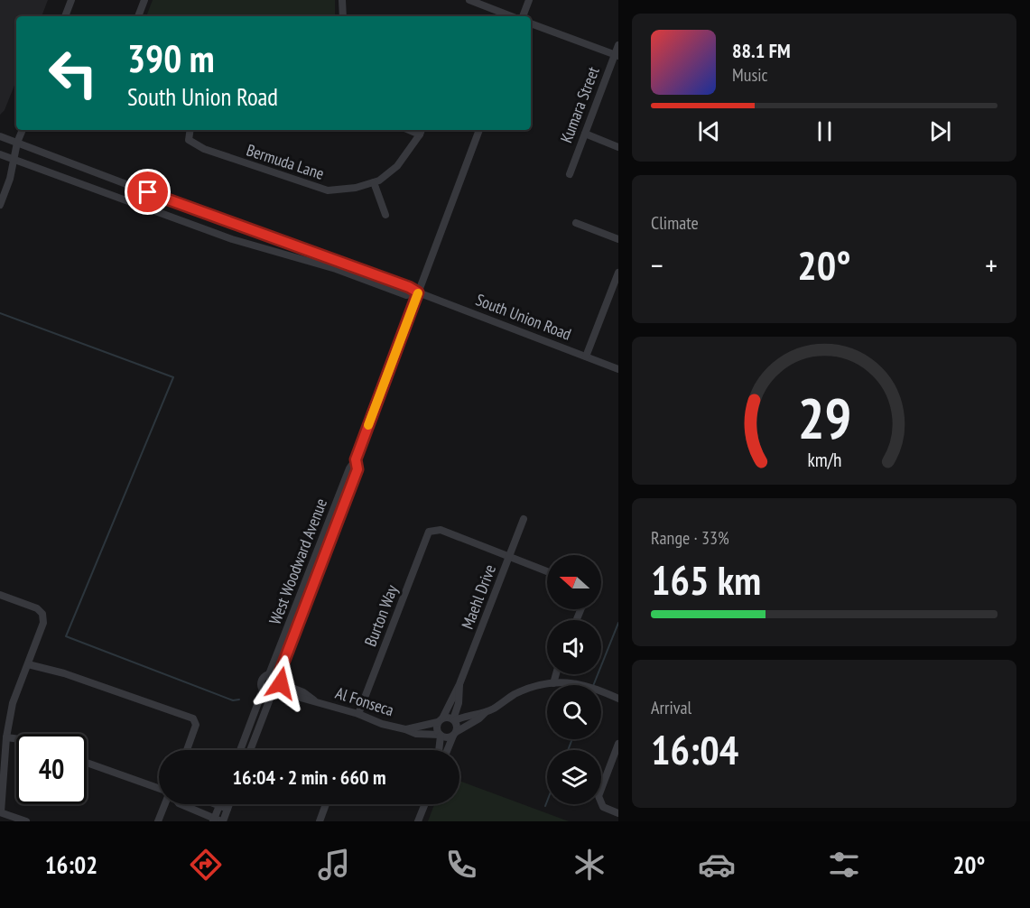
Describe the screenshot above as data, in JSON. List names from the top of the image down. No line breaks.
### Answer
{"streets":{"street":["Kumara Street","Bermuda Lane","South Union Road","West Woodward Avenue","Maehl Drive","Burton Way","Al Fonseca"]},"crossings":[["South Union Road","West Woodward Avenue"],["West Woodward Avenue","Al Fonseca"],["Maehl Drive","Burton Way"],["Maehl Drive","Al Fonseca"],["Burton Way","Al Fonseca"]],"north":"left","page":{"turn":["390 m","South Union Road"],"song":["88.1 FM","Music"],"tile":["Climate",["Range · 33%","165 km"],["Arrival","16:04"]],"heat":["−","20°","+"],"limit":"40","trip":"16:04 · 2 min · 660 m","tabs":["16:02","20°"],"gauge":["29","km/h"]}}
